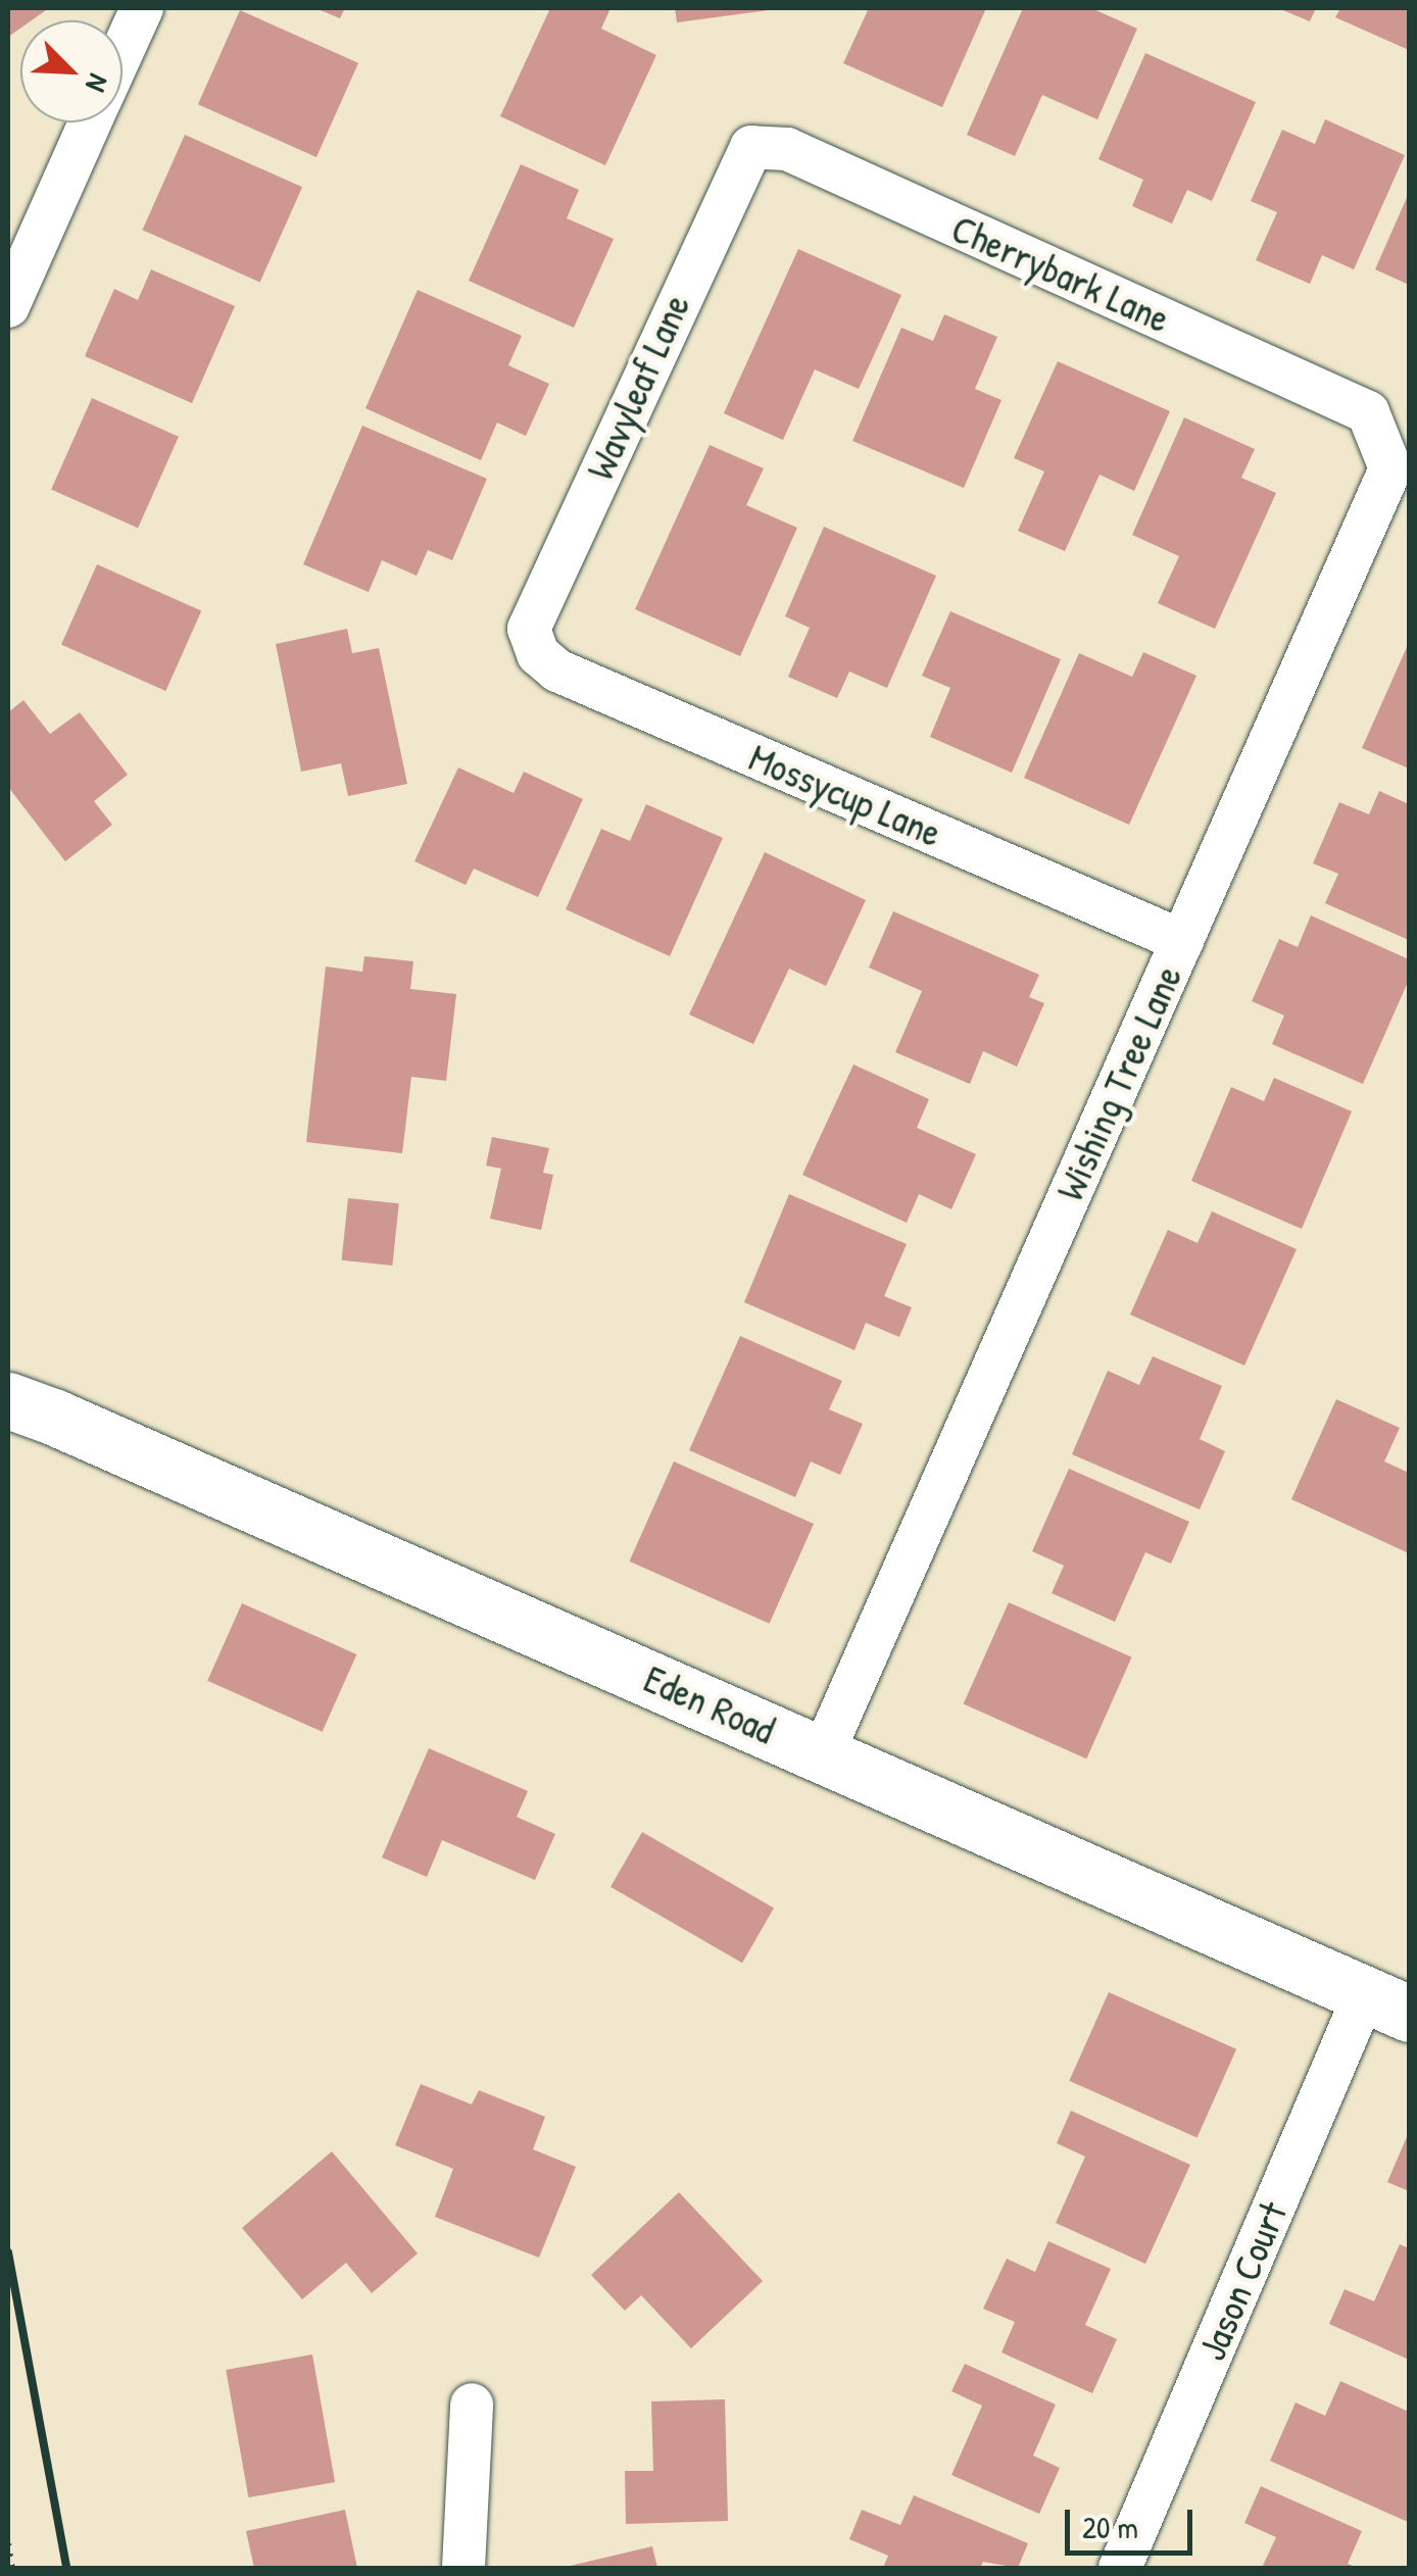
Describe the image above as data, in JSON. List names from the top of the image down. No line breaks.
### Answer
{"streets":{"street":["Cherrybark Lane","Wavyleaf Lane","Mossycup Lane","Wishing Tree Lane","Eden Road","Jason Court"]},"crossings":[["Cherrybark Lane","Wavyleaf Lane"],["Cherrybark Lane","Wishing Tree Lane"],["Wavyleaf Lane","Mossycup Lane"],["Mossycup Lane","Wishing Tree Lane"],["Wishing Tree Lane","Eden Road"],["Eden Road","Jason Court"]],"scale_bar":"20 m","north":"bottom right"}
